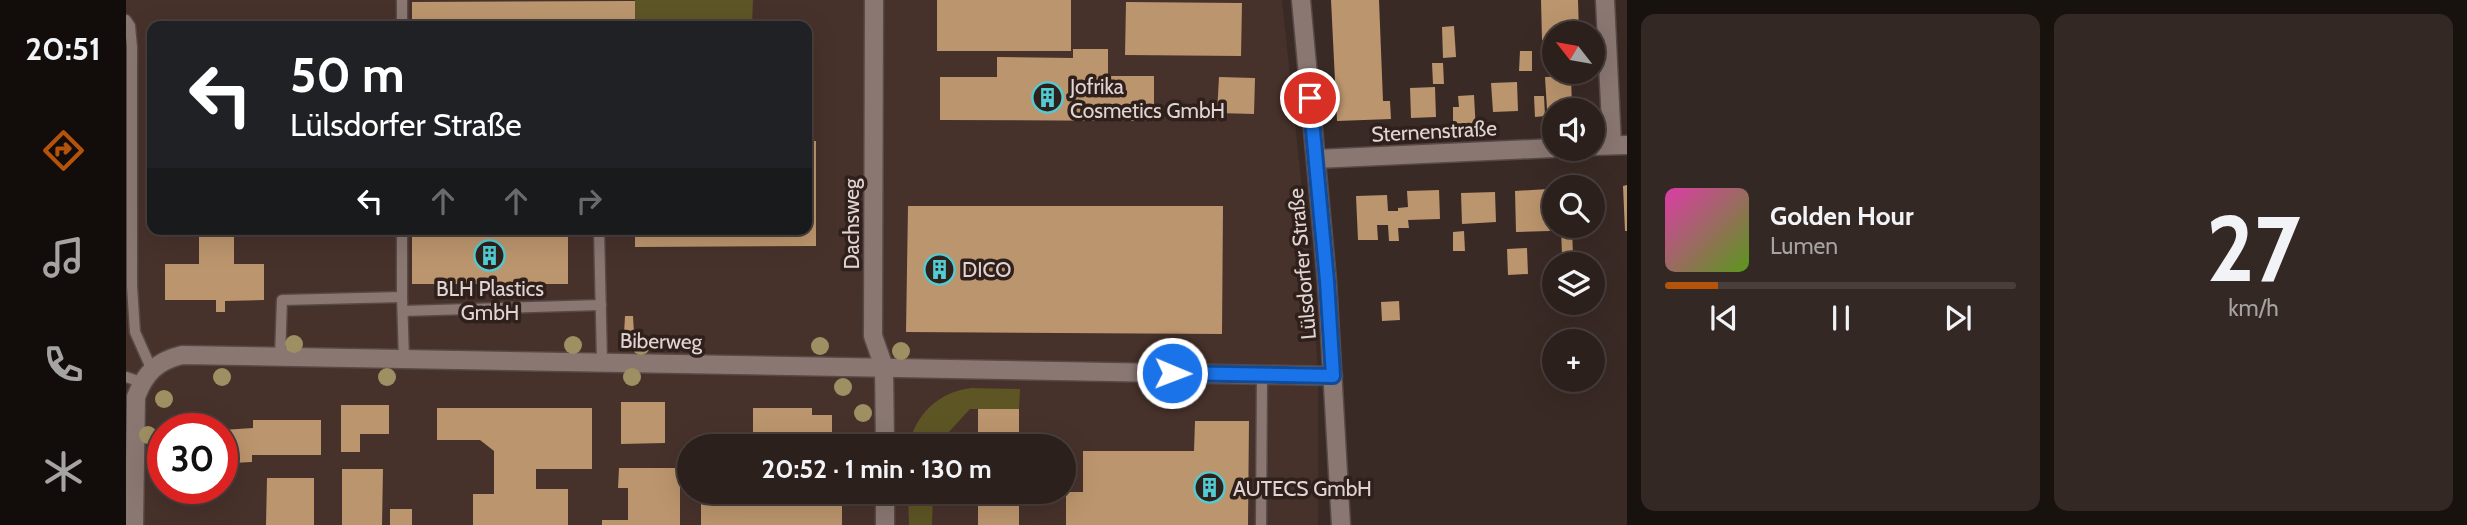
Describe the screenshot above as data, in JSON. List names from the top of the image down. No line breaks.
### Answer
{"streets":{"street":["Sternenstraße","Dachsweg","Lülsdorfer Straße","Biberweg"]},"crossings":[["Sternenstraße","Lülsdorfer Straße"],["Dachsweg","Biberweg"],["Lülsdorfer Straße","Biberweg"]],"places":{"building":["Jofrika Cosmetics GmbH","BLH Plastics GmbH","DICO","AUTECS GmbH"]},"north":"top left","page":{"tabs":"20:51","tile":["27","km/h"],"map_buttons":"+","turn":["50 m","Lülsdorfer Straße"],"song":["Golden Hour","Lumen"],"limit":"30","trip":"20:52 · 1 min · 130 m"}}
